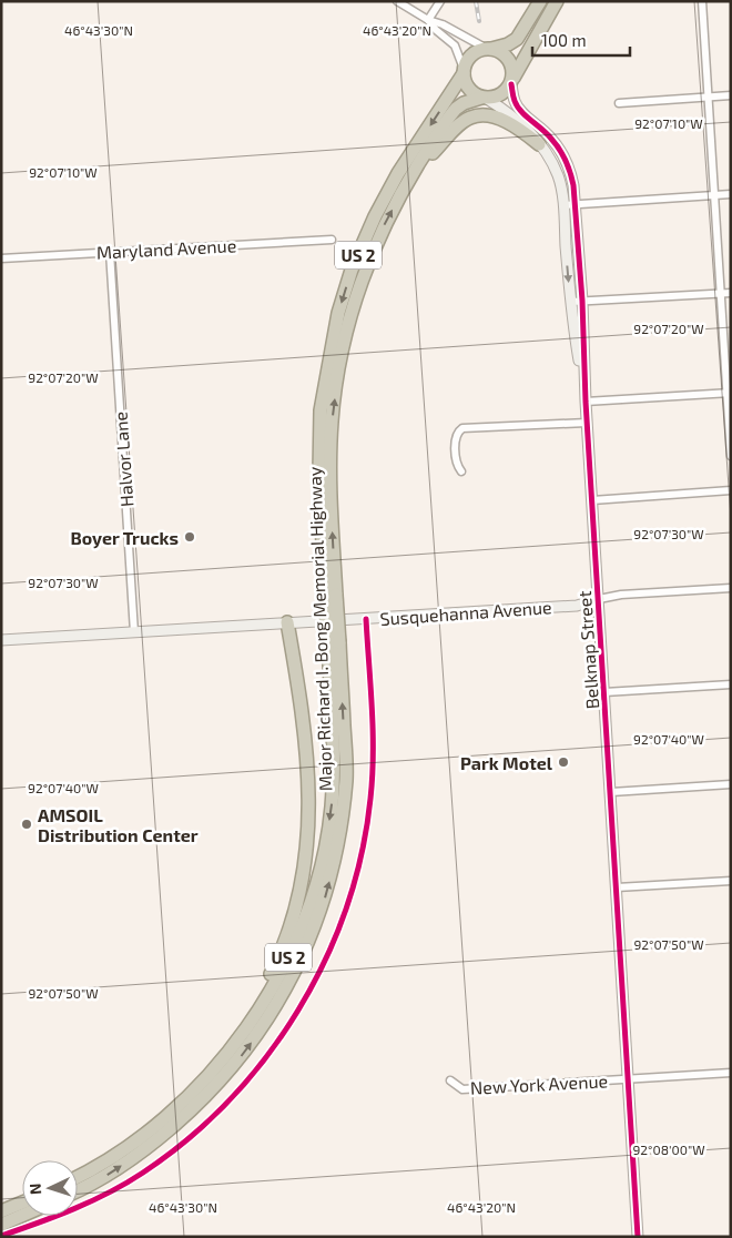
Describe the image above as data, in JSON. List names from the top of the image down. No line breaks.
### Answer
{"streets":{"highway":["US 2","Major Richard I. Bong Memorial Highway"],"street":["Maryland Avenue","Halvor Lane","Susquehanna Avenue","Belknap Street","New York Avenue"]},"crossings":[["Maryland Avenue","Halvor Lane"],["US 2","Major Richard I. Bong Memorial Highway"],["US 2","Belknap Street"],["Halvor Lane","Susquehanna Avenue"],["Susquehanna Avenue","Belknap Street"],["Major Richard I. Bong Memorial Highway","Belknap Street"],["Belknap Street","New York Avenue"]],"places":["Boyer Trucks","Park Motel","AMSOIL Distribution Center"],"scale_bar":"100 m","north":"left","coordinates":["46°43'30\"N","46°43'20\"N","92°07'10\"W","92°07'20\"W","92°07'30\"W","92°07'40\"W","92°07'50\"W","92°08'00\"W"]}
